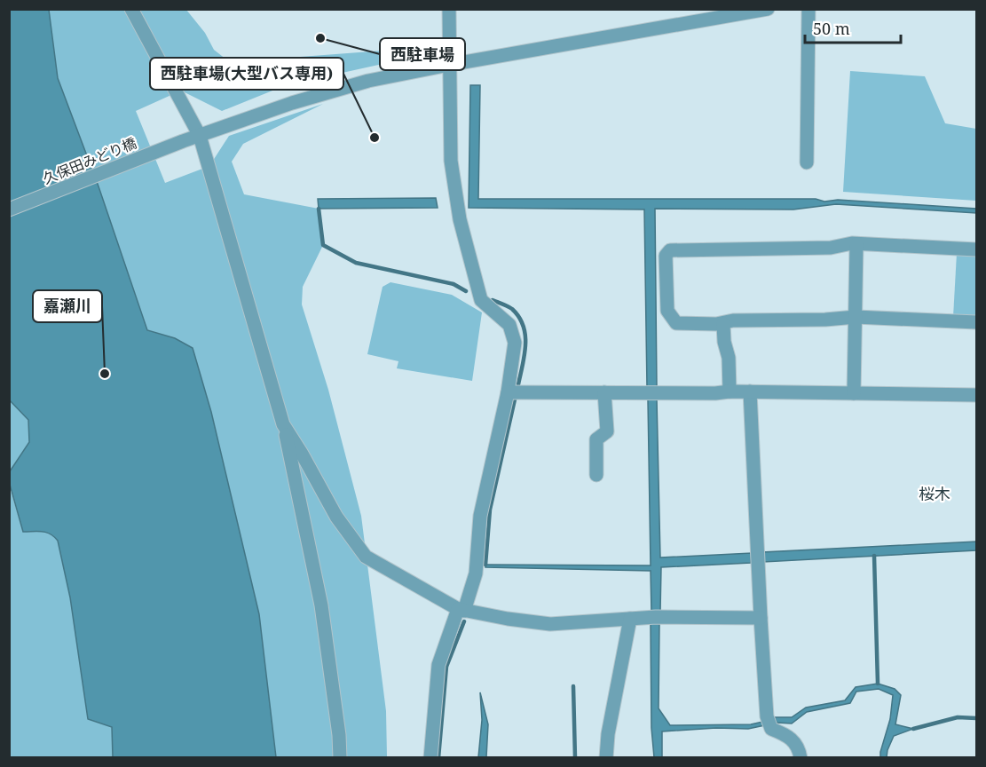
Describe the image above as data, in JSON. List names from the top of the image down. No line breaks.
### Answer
{"streets":{"street":["久保田みどり橋"]},"districts":["桜木"],"places":["西駐車場","西駐車場(大型バス専用)","嘉瀬川"],"scale_bar":"50 m"}
